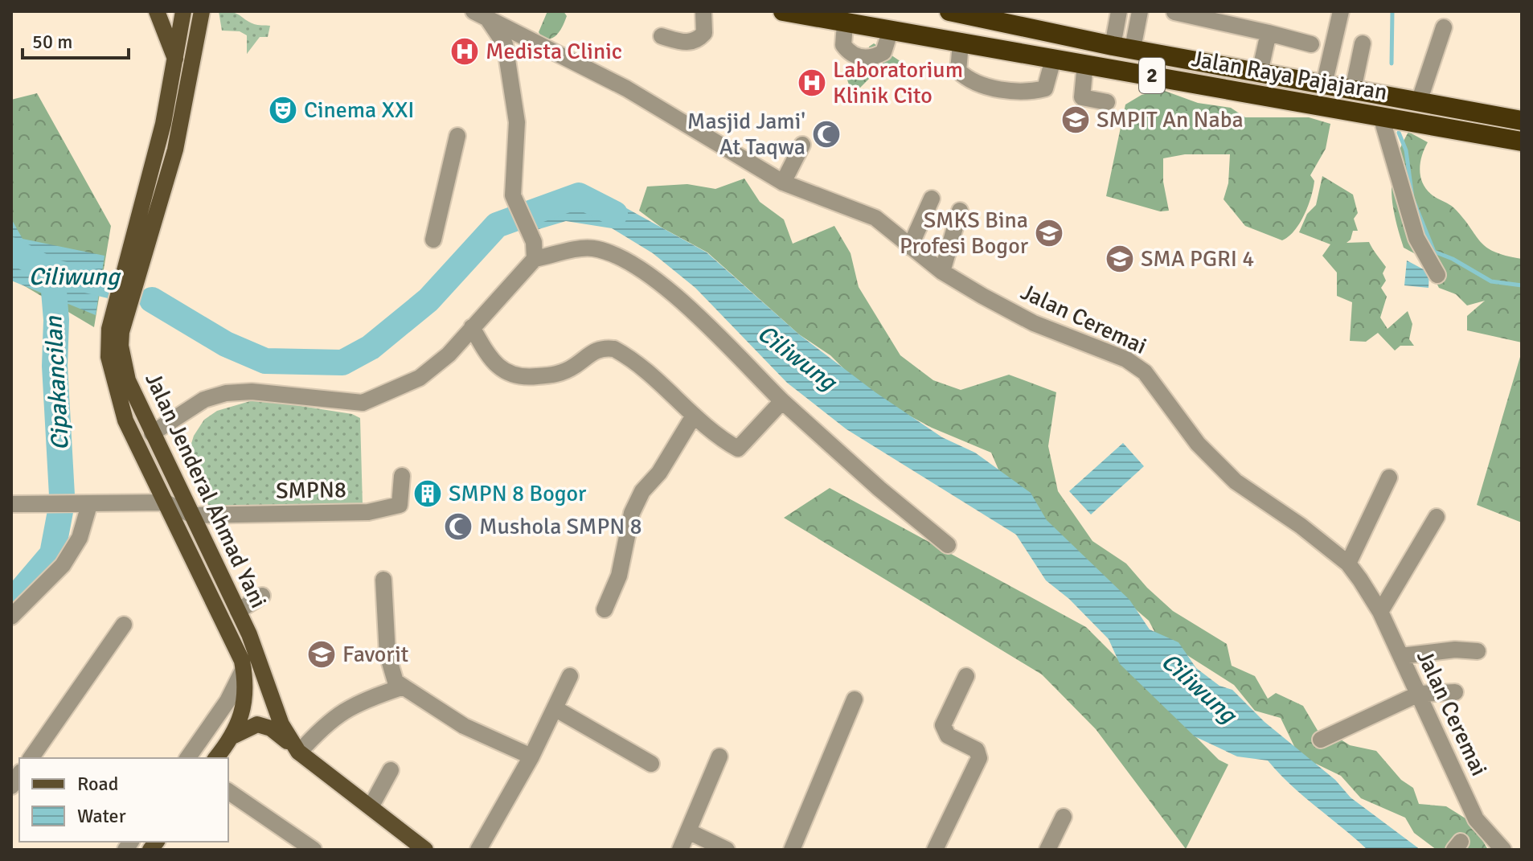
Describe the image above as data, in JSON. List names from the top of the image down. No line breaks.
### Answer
{"streets":{"highway":["2","Jalan Raya Pajajaran"],"main road":["Jalan Jenderal Ahmad Yani"],"street":["Jalan Ceremai","SMPN8"]},"crossings":[["Jalan Jenderal Ahmad Yani","SMPN8"]],"water":["Ciliwung","Cipakancilan"],"places":{"hospital":["Medista Clinic","Laboratorium Klinik Cito"],"theatre":["Cinema XXI"],"school or university":["SMPIT An Naba","SMKS Bina Profesi Bogor","SMA PGRI 4","Favorit"],"mosque":["Masjid Jami' At Taqwa","Mushola SMPN 8"],"building":["SMPN 8 Bogor"]},"legend":["Road","Water"],"scale_bar":"50 m"}
